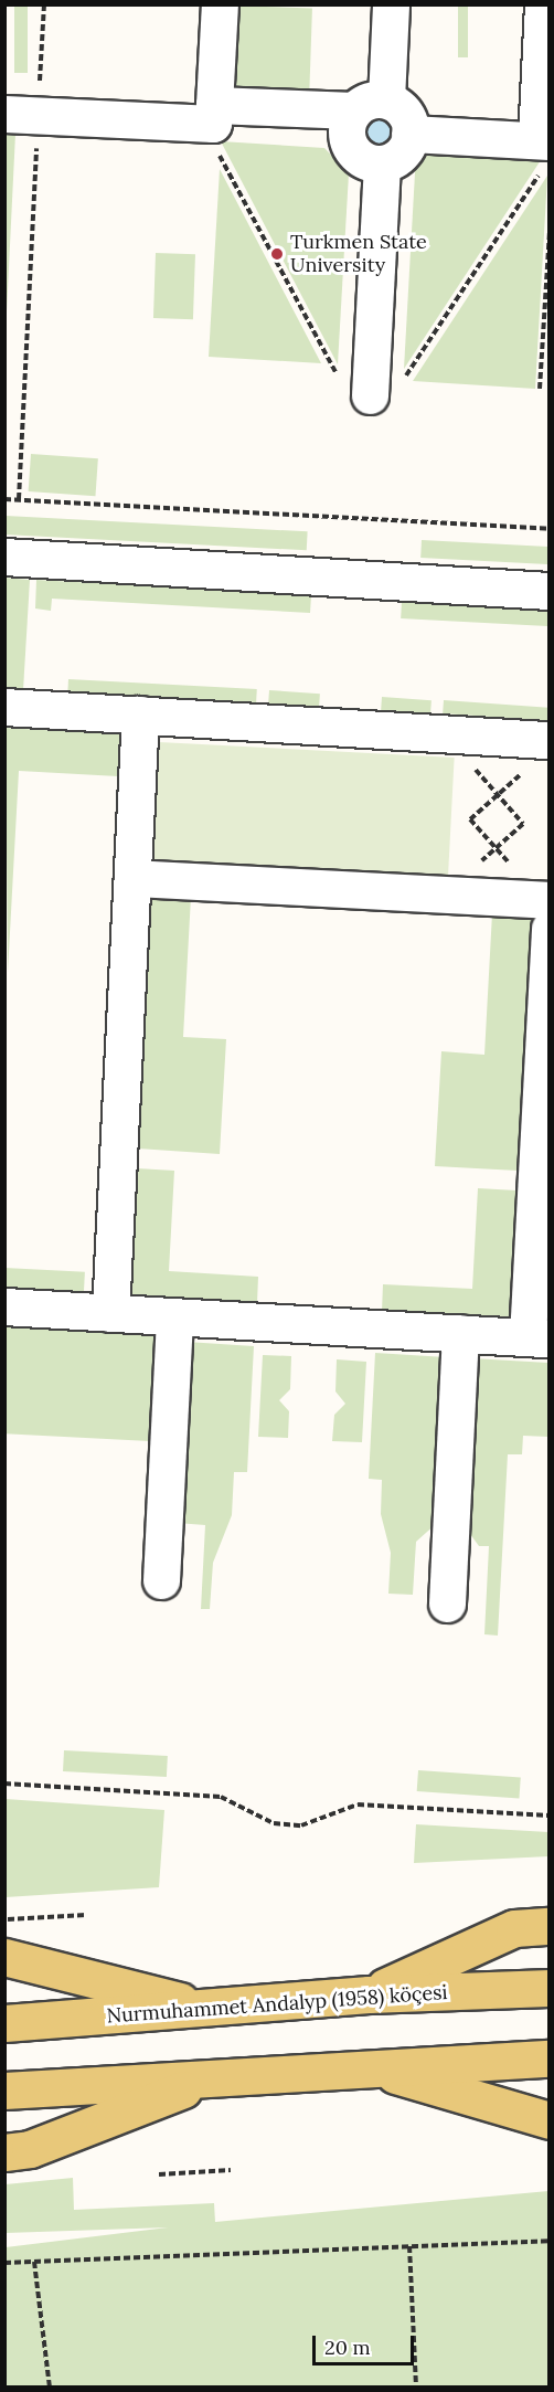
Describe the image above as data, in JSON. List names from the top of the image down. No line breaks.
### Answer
{"streets":{"main road":["Nurmuhammet Andalyp (1958) köçesi"]},"places":["Turkmen State University"],"scale_bar":"20 m"}
